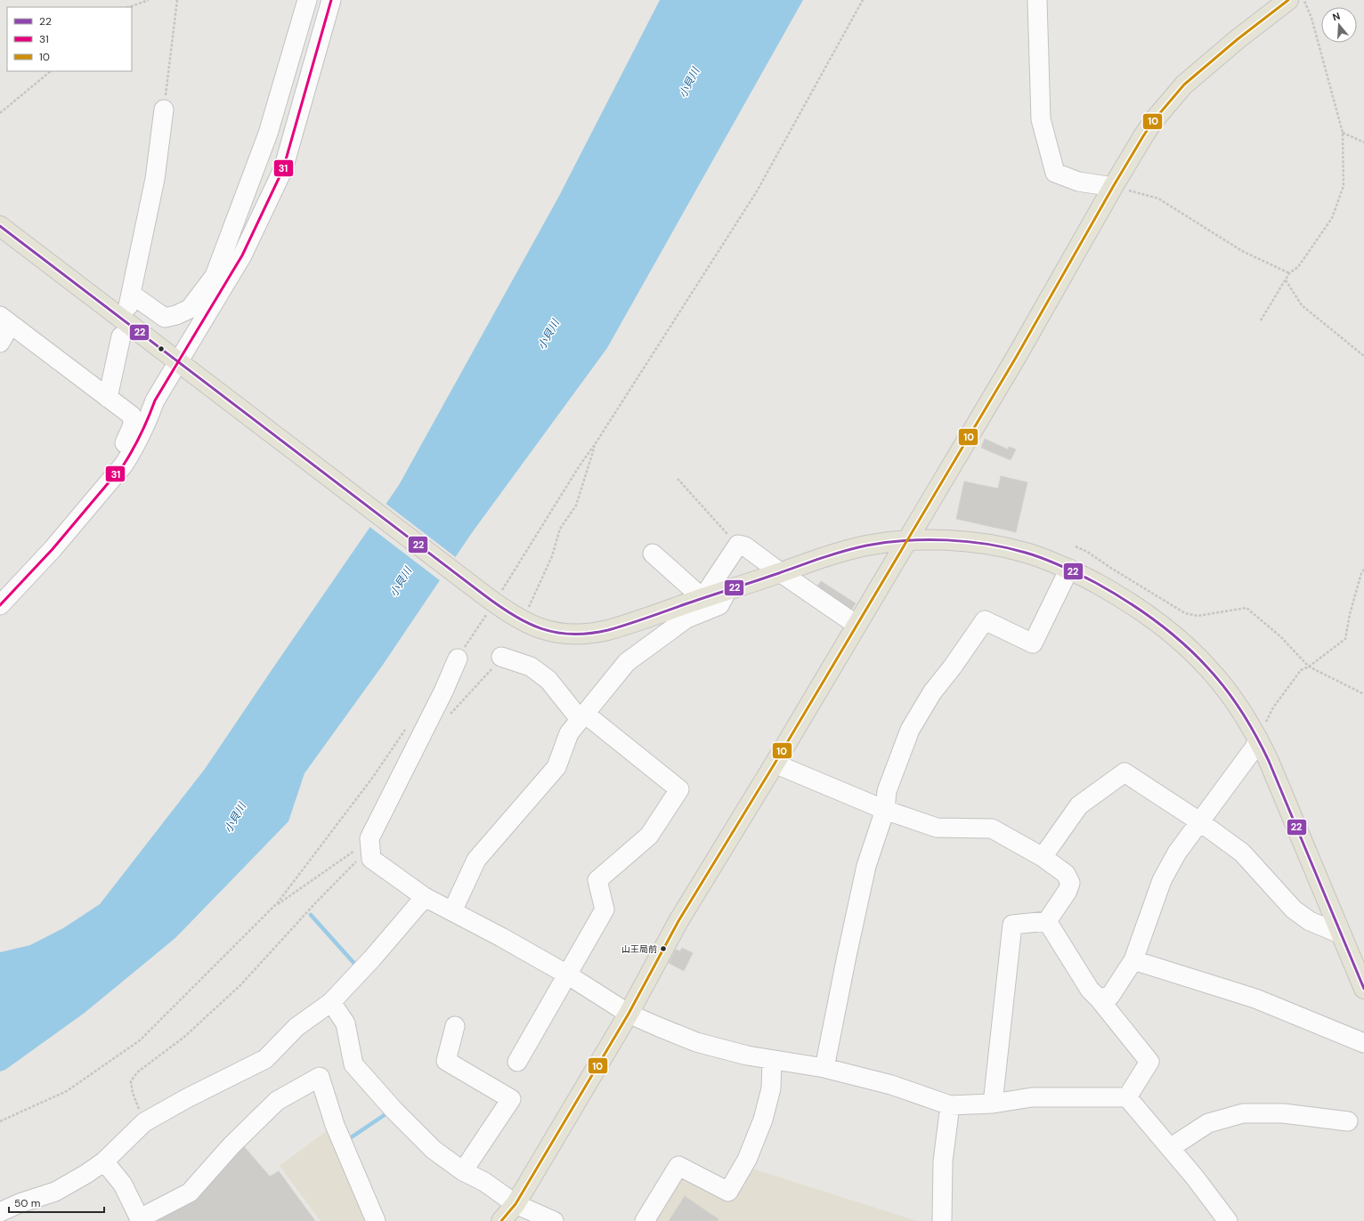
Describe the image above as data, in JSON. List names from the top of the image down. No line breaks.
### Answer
{"water":["小貝川"],"places":["山王局前"],"lines":["transit line 31","transit line 10","transit line 22"],"legend":["22","31","10"],"scale_bar":"50 m","north":"top"}
